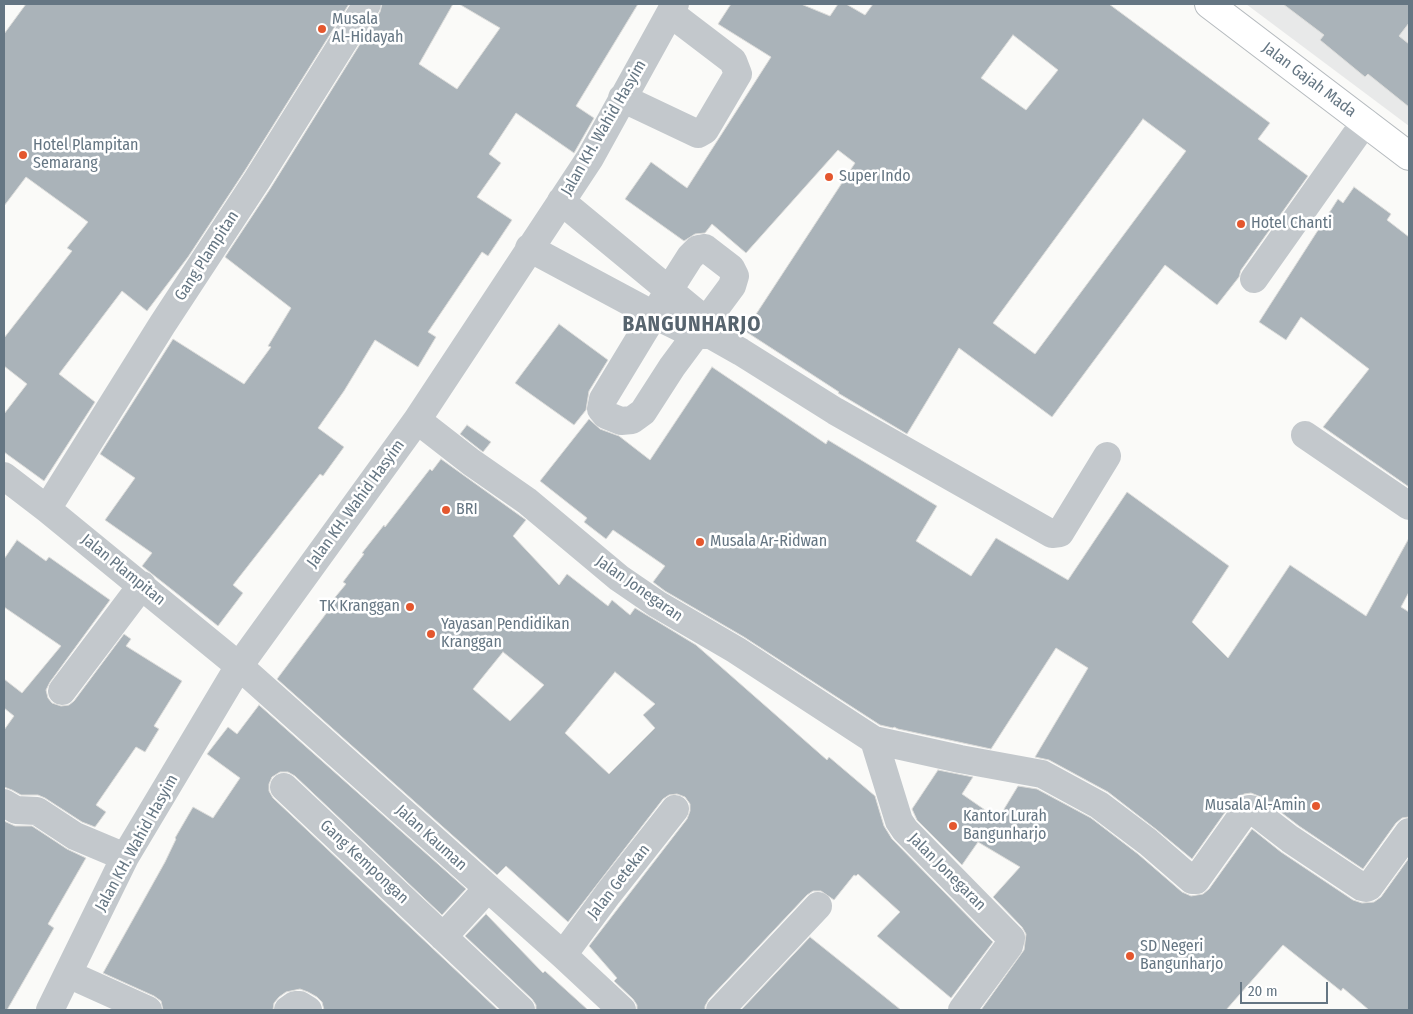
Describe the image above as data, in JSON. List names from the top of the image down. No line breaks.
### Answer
{"streets":{"main road":["Jalan Gajah Mada"],"street":["Jalan KH. Wahid Hasyim","Gang Plampitan","Jalan Plampitan","Jalan Jonegaran","Jalan Kauman","Gang Kempongan","Jalan Getekan"]},"crossings":[["Jalan KH. Wahid Hasyim","Jalan Plampitan"],["Jalan KH. Wahid Hasyim","Jalan Jonegaran"],["Jalan KH. Wahid Hasyim","Jalan Kauman"],["Gang Plampitan","Jalan Plampitan"],["Jalan Plampitan","Jalan Kauman"],["Jalan Kauman","Jalan Getekan"]],"districts":["BANGUNHARJO"],"places":["Musala Al-Hidayah","Hotel Plampitan Semarang","Super Indo","Hotel Chanti","BRI","Musala Ar-Ridwan","TK Kranggan","Yayasan Pendidikan Kranggan","Musala Al-Amin","Kantor Lurah Bangunharjo","SD Negeri Bangunharjo"],"scale_bar":"20 m"}
